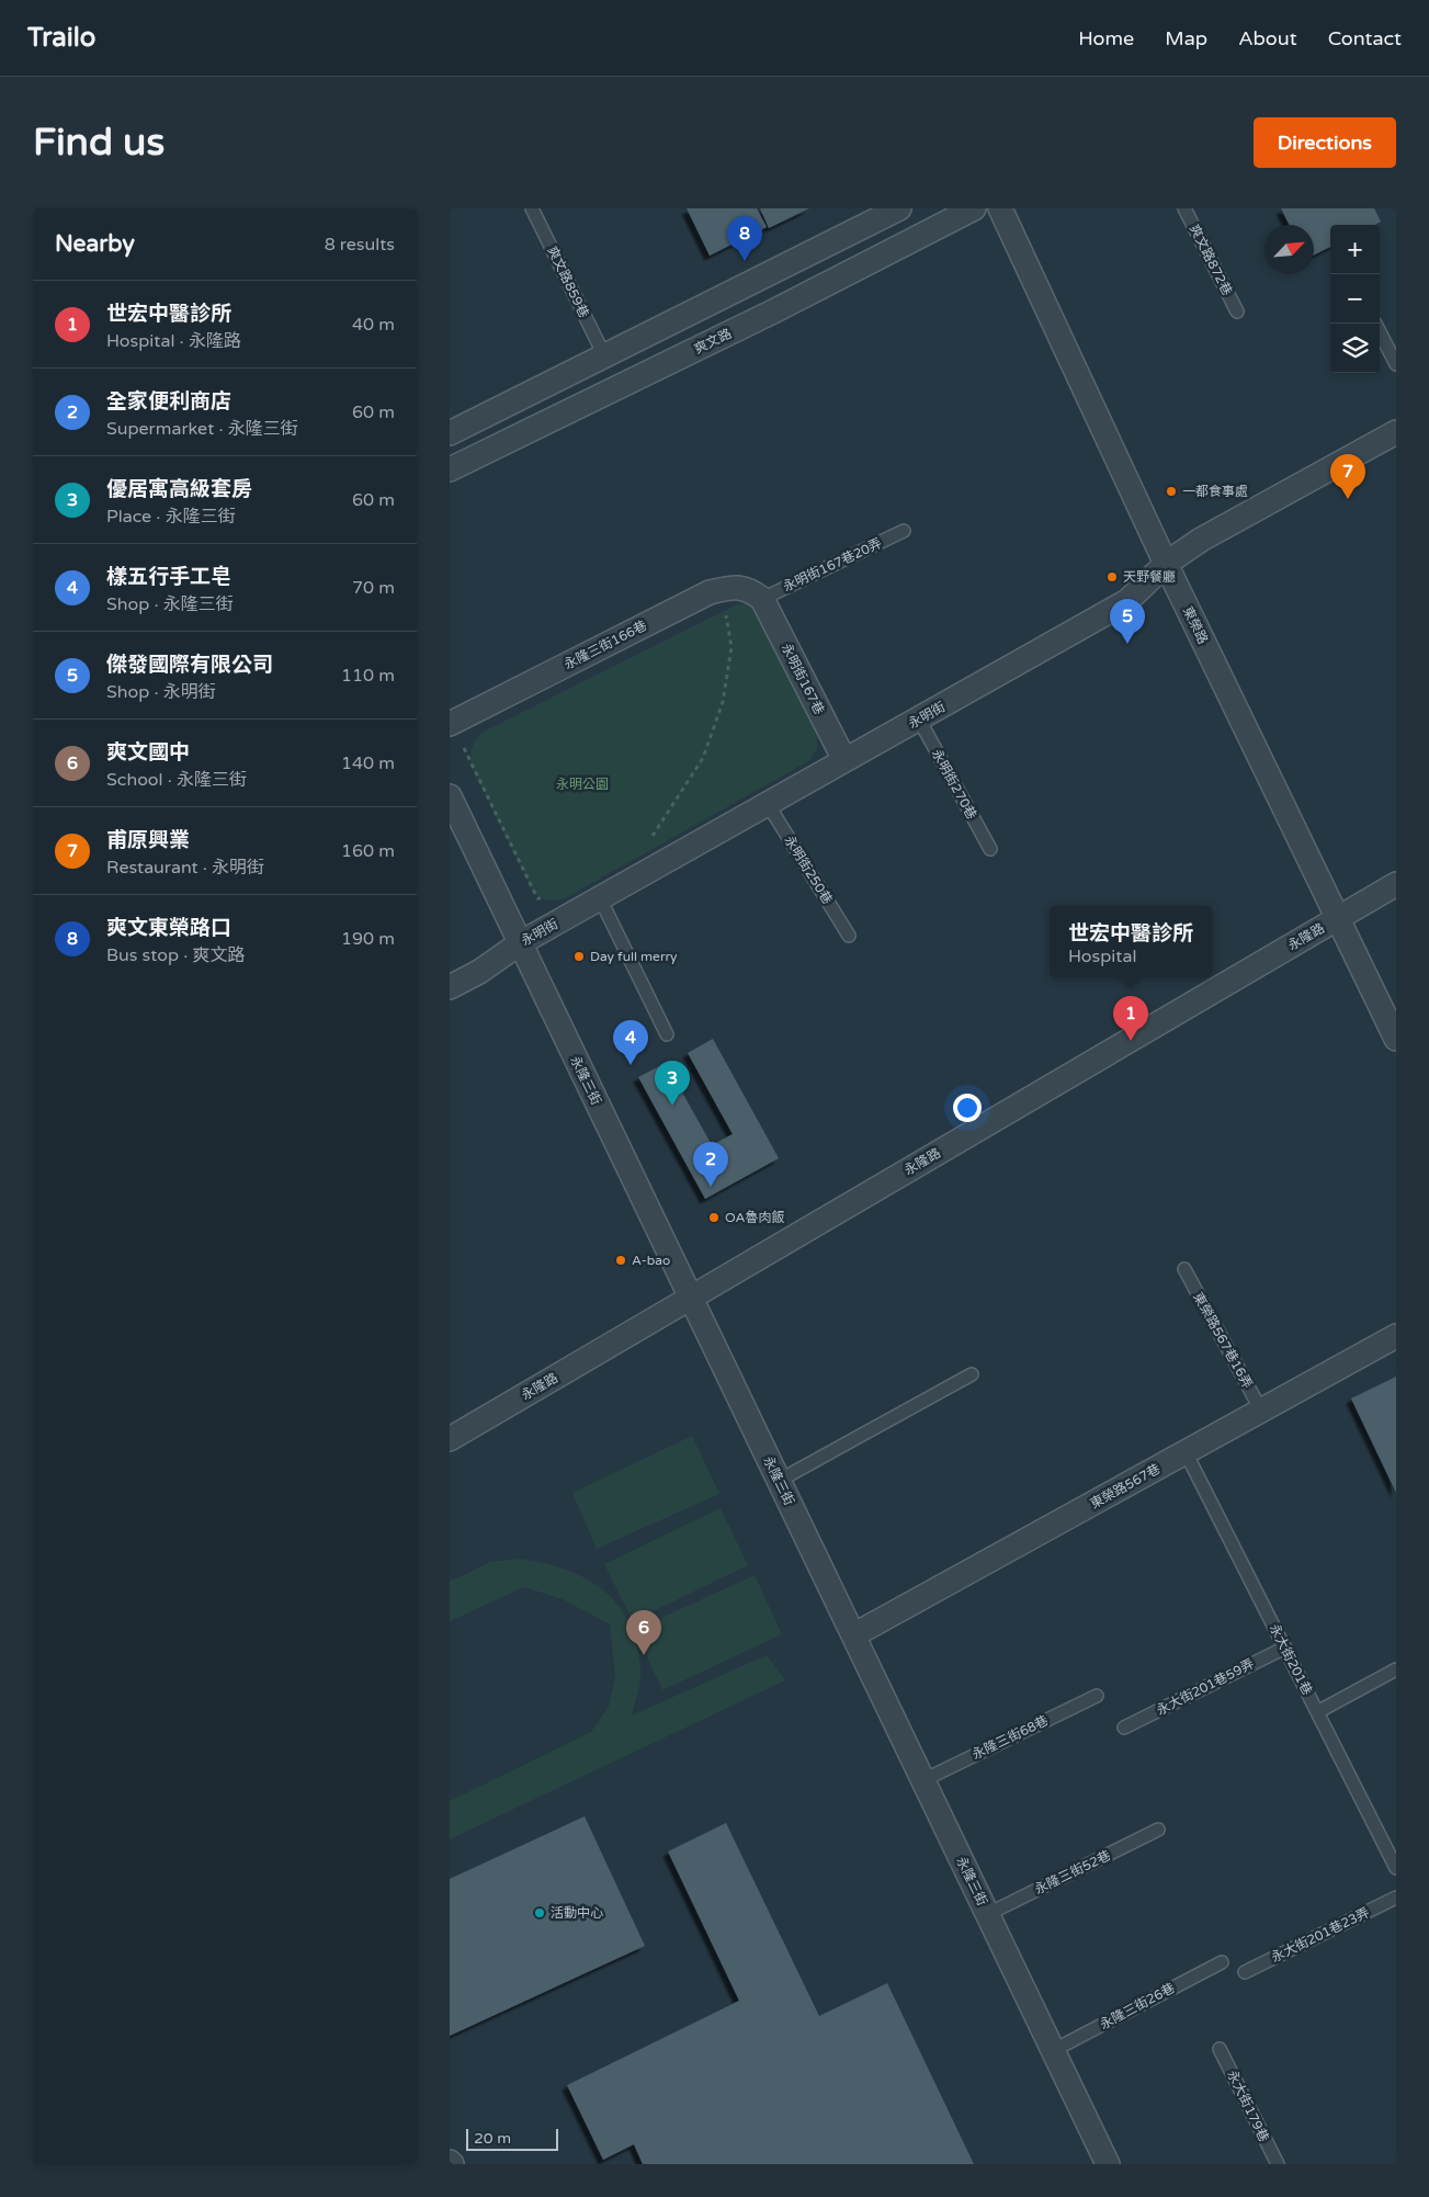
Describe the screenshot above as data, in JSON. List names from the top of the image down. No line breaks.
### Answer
{"streets":{"street":["爽文路","東榮路","永隆三街166巷","永明街167巷","永明街","永隆路","永隆三街","東榮路567巷"],"lane":["爽文路872巷","爽文路859巷","永明街167巷20弄","永明街270巷","永明街250巷","東榮路567巷16弄","永大街201巷","永大街201巷59弄","永隆三街68巷","永隆三街52巷","永大街201巷23弄","永隆三街26巷","永大街179巷"]},"crossings":[["永明街167巷20弄","永隆三街166巷"],["永明街167巷20弄","永明街167巷"],["東榮路","永明街"],["東榮路","永隆路"],["永隆三街166巷","永明街167巷"],["永明街167巷","永明街"],["永明街","永明街270巷"],["永明街","永明街250巷"],["永明街","永隆三街"],["永隆路","永隆三街"],["永隆三街","東榮路567巷"],["永隆三街","永隆三街68巷"],["永隆三街","永隆三街52巷"],["永隆三街","永隆三街26巷"],["東榮路567巷16弄","東榮路567巷"],["東榮路567巷","永大街201巷"],["永大街201巷","永大街201巷59弄"]],"parks":["永明公園"],"places":["一都食事處","天野餐廳","Day full merry","OA魯肉飯","A-bao","活動中心"],"scale_bar":"20 m","north":"top right","page":{"header":"Trailo","nav":["Home","Map","About","Contact"],"buttons":"Directions","title":"Find us","heading":["Nearby","8 results"],"pins":["8","7","5","1","4","3","2","6"],"map_buttons":["+","−"],"list":[{"mark":"1","name":"世宏中醫診所","note":"Hospital · 永隆路","value":"40 m"},{"mark":"2","name":"全家便利商店","note":"Supermarket · 永隆三街","value":"60 m"},{"mark":"3","name":"優居寓高級套房","note":"Place · 永隆三街","value":"60 m"},{"mark":"4","name":"樣五行手工皂","note":"Shop · 永隆三街","value":"70 m"},{"mark":"5","name":"傑發國際有限公司","note":"Shop · 永明街","value":"110 m"},{"mark":"6","name":"爽文國中","note":"School · 永隆三街","value":"140 m"},{"mark":"7","name":"甫原興業","note":"Restaurant · 永明街","value":"160 m"},{"mark":"8","name":"爽文東榮路口","note":"Bus stop · 爽文路","value":"190 m"}],"popup":["世宏中醫診所","Hospital"],"scale":"20 m"}}
